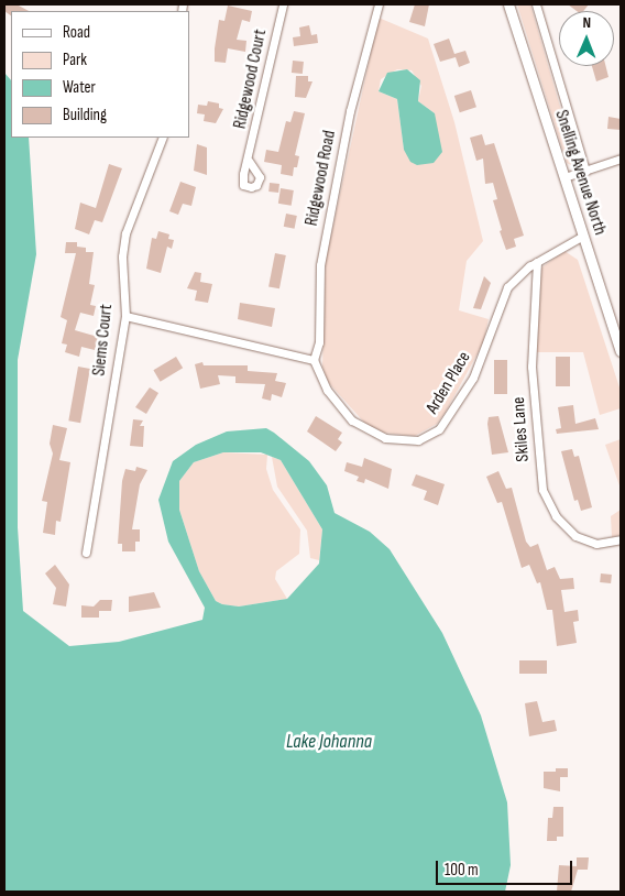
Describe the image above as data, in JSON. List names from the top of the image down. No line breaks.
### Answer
{"streets":{"street":["Ridgewood Court","Snelling Avenue North","Ridgewood Road","Siems Court","Arden Place","Skiles Lane"]},"crossings":[["Snelling Avenue North","Arden Place"],["Ridgewood Road","Arden Place"],["Arden Place","Skiles Lane"]],"water":["Lake Johanna"],"legend":["Road","Park","Water","Building"],"scale_bar":"100 m","north":"top"}
